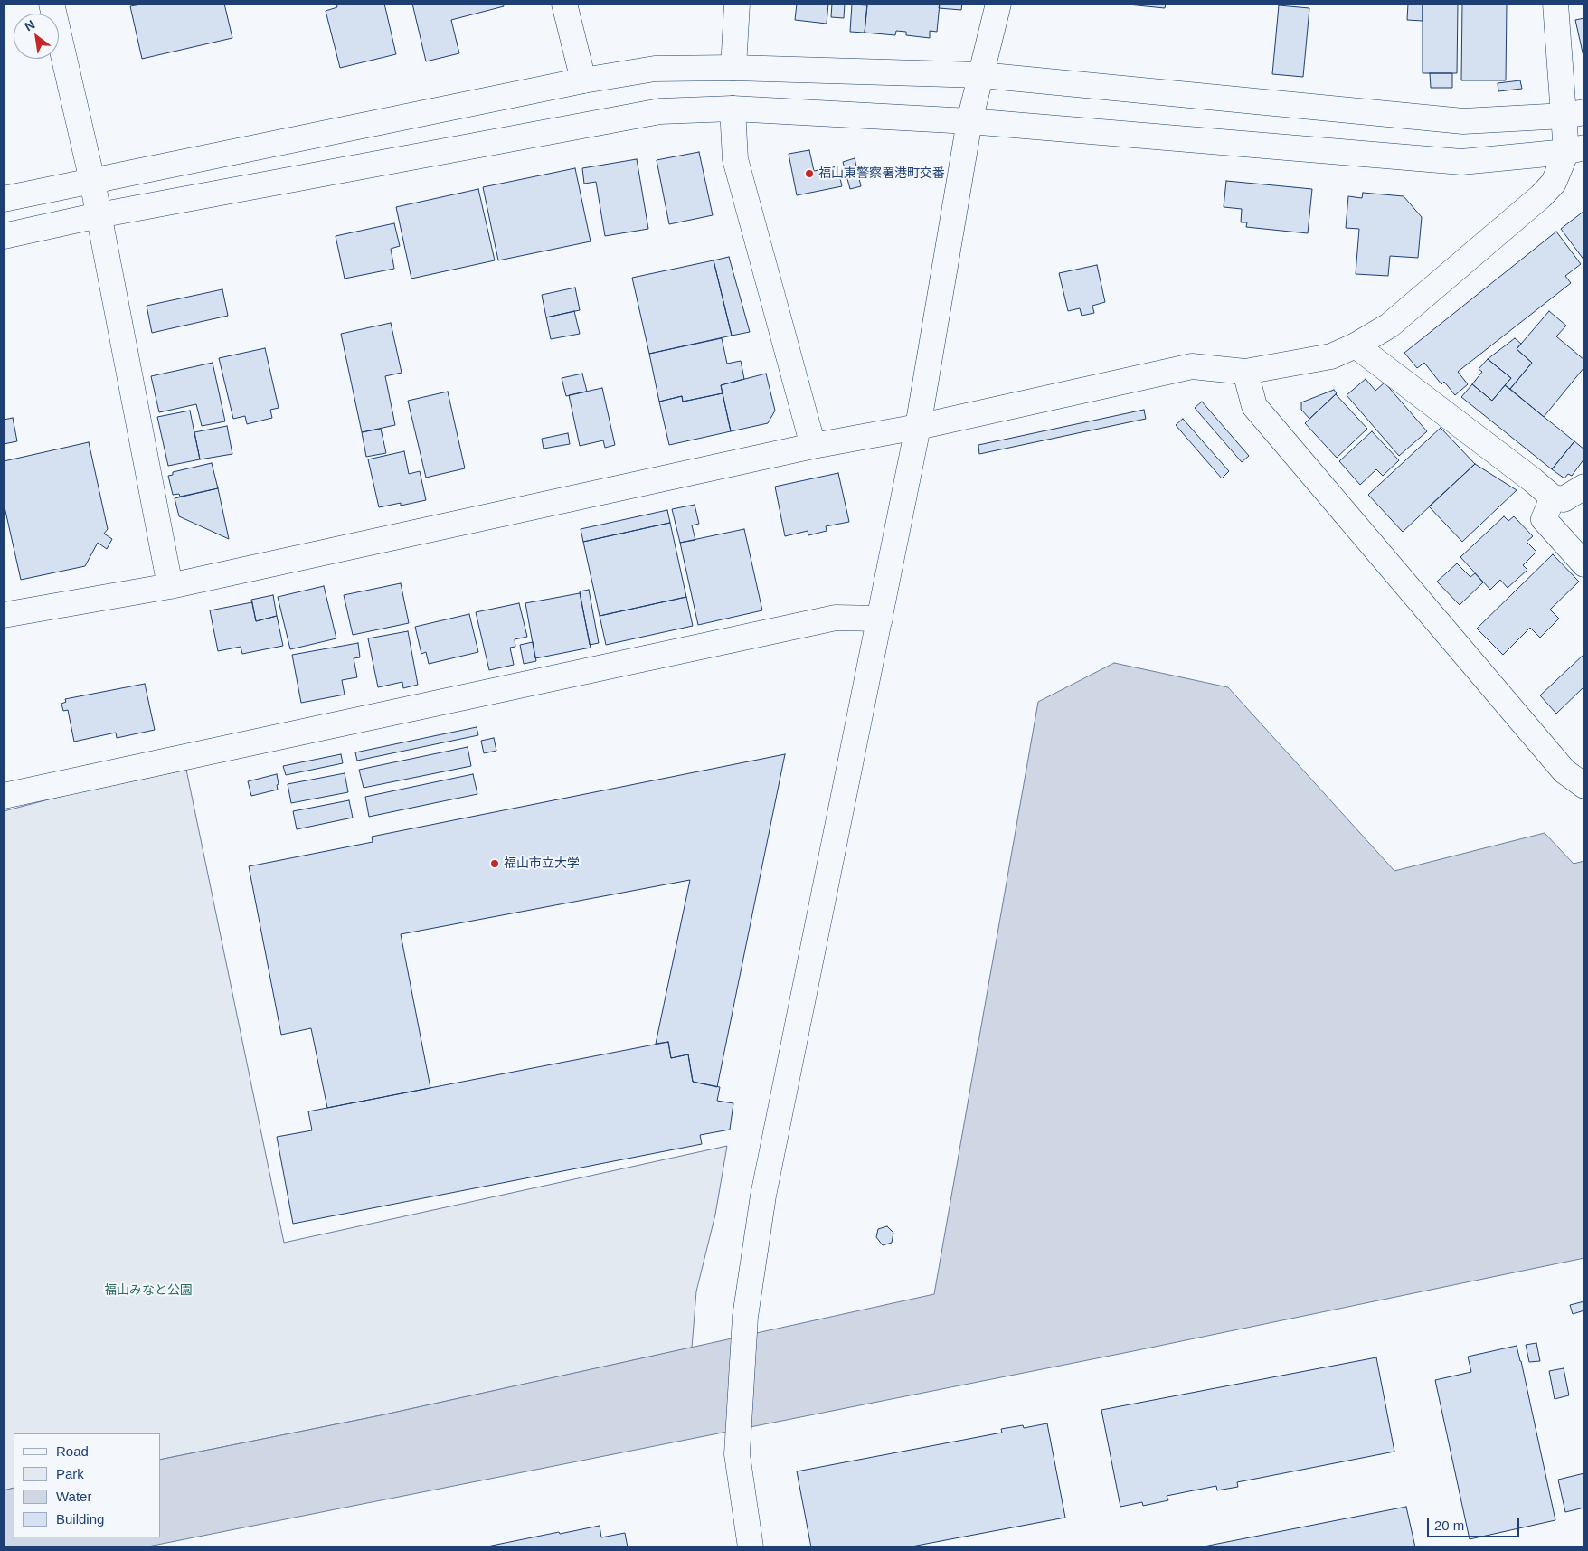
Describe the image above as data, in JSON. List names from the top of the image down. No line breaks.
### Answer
{"parks":["福山みなと公園"],"places":["福山東警察署港町交番","福山市立大学"],"legend":["Road","Park","Water","Building"],"scale_bar":"20 m","north":"top left"}
